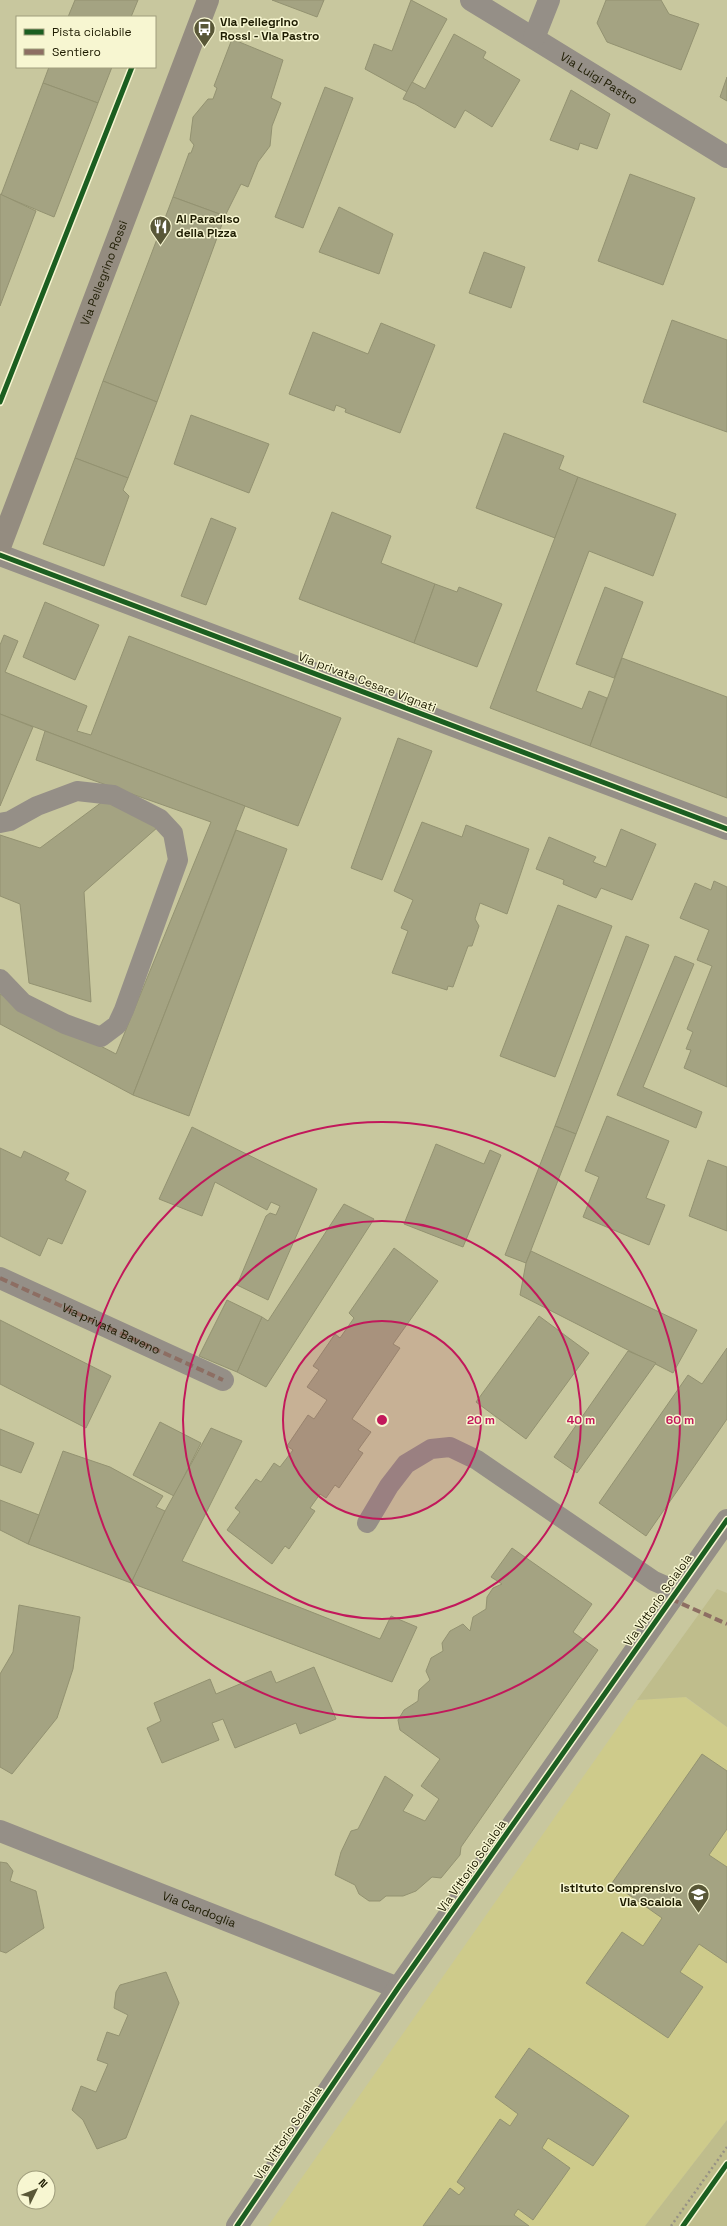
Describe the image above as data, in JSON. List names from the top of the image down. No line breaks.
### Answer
{"streets":{"main road":["Via Pellegrino Rossi"],"street":["Via Luigi Pastro","Via privata Cesare Vignati","Via privata Baveno","Via Vittorio Scialoia","Via Candoglia"]},"crossings":[["Via Vittorio Scialoia","Via Candoglia"]],"places":{"bus stop":["Via Pellegrino Rossi - Via Pastro"],"restaurant":["Al Paradiso della Pizza"],"school or university":["Istituto Comprensivo Via Scaiola"]},"legend":["Pista ciclabile","Sentiero"],"north":"top right","rings":["20 m","40 m","60 m"]}
